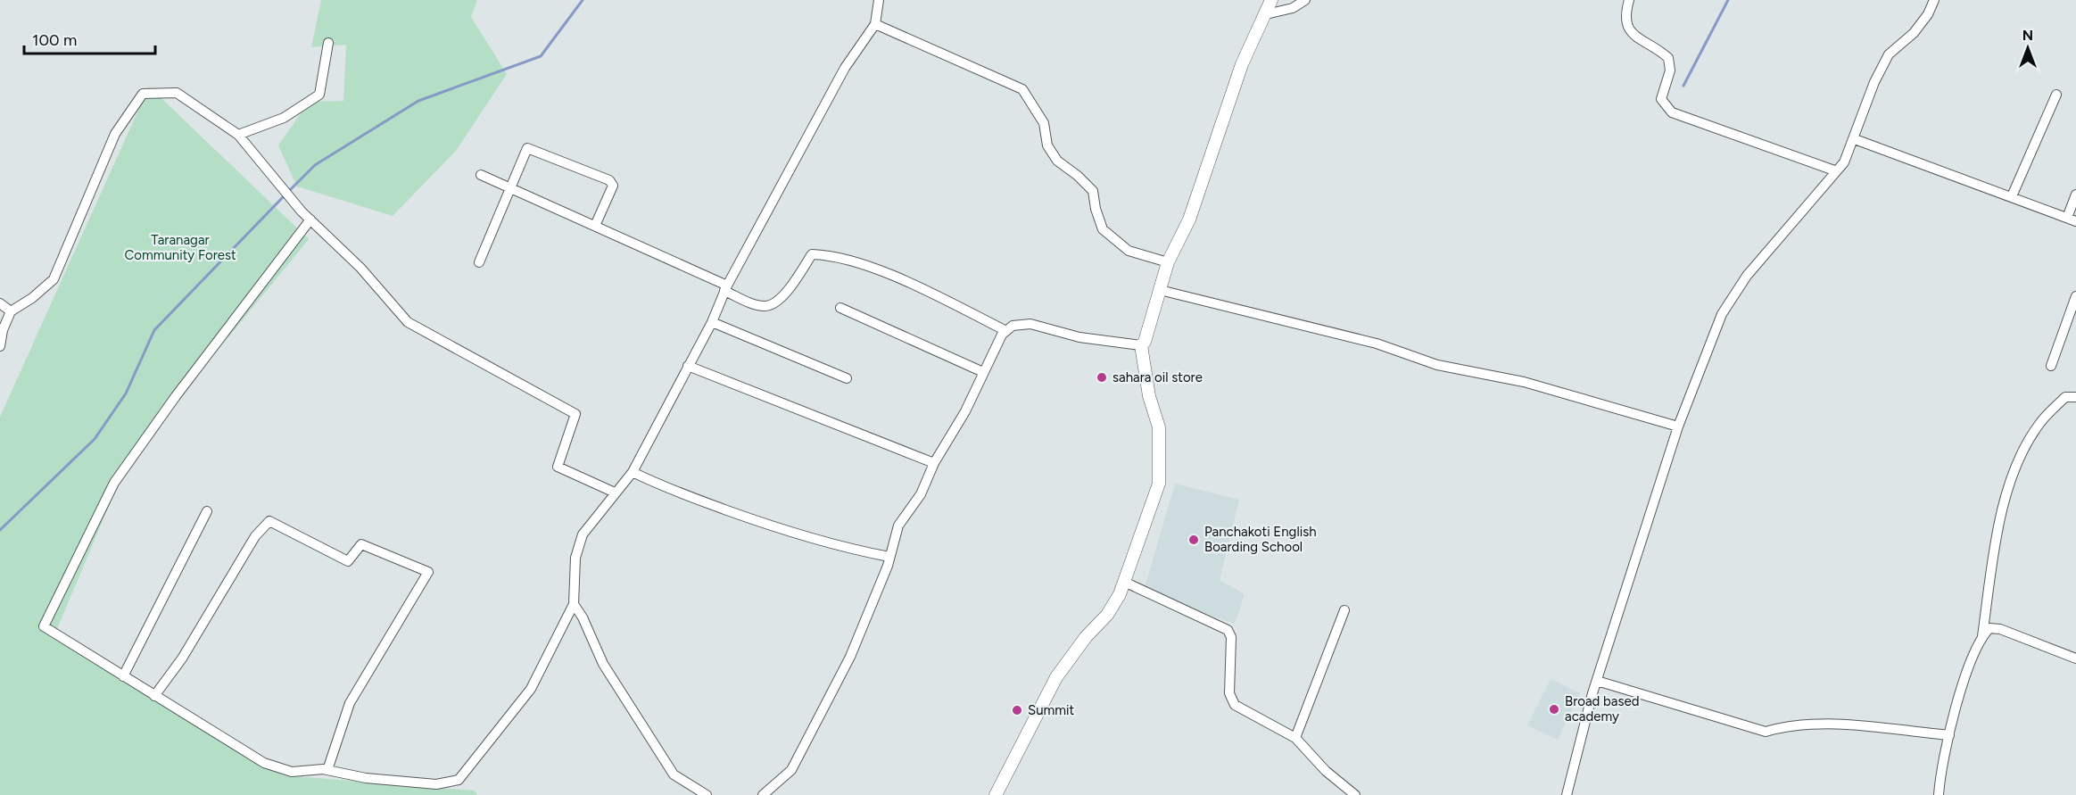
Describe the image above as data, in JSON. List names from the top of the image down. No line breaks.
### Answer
{"parks":["Taranagar Community Forest"],"places":["sahara oil store","Panchakoti English Boarding School","Broad based academy","Summit"],"scale_bar":"100 m","north":"top"}
